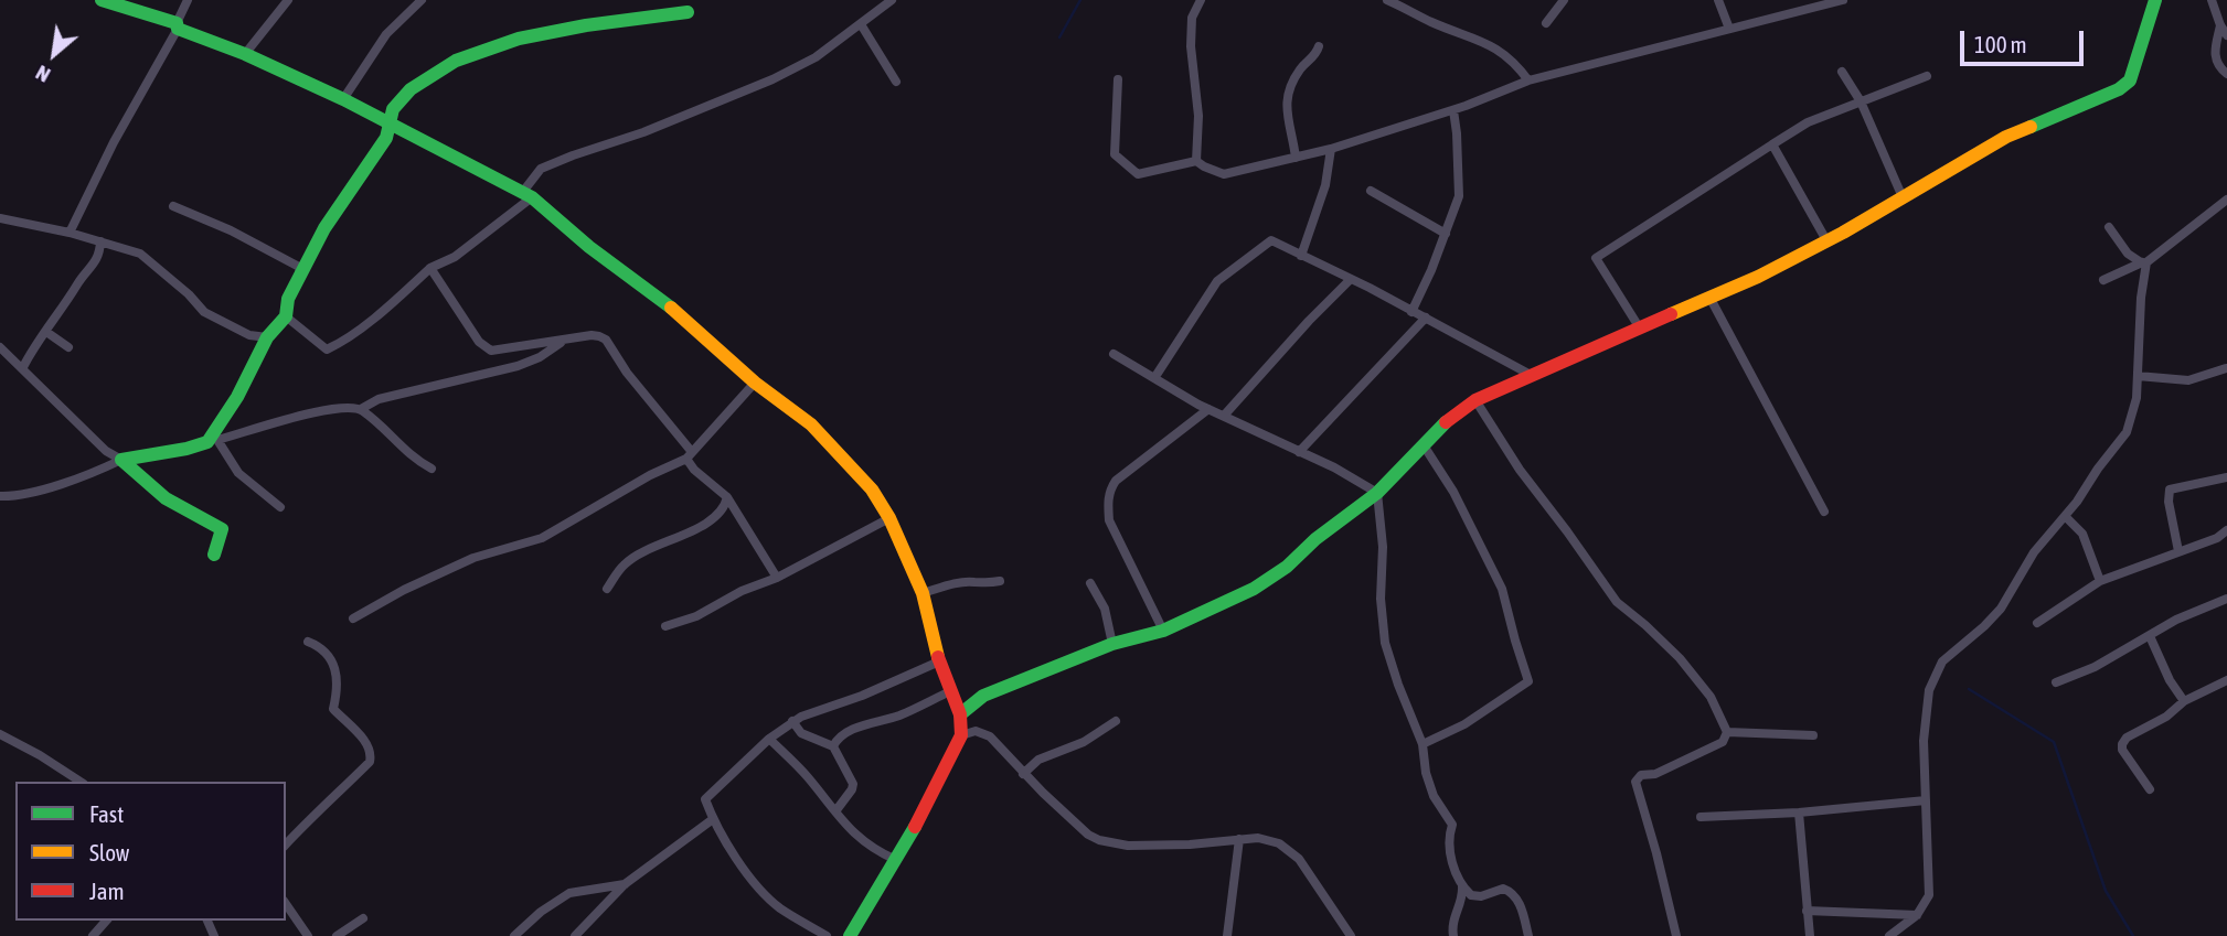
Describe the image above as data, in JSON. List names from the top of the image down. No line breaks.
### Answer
{"legend":["Fast","Slow","Jam"],"scale_bar":"100 m","north":"bottom left"}
